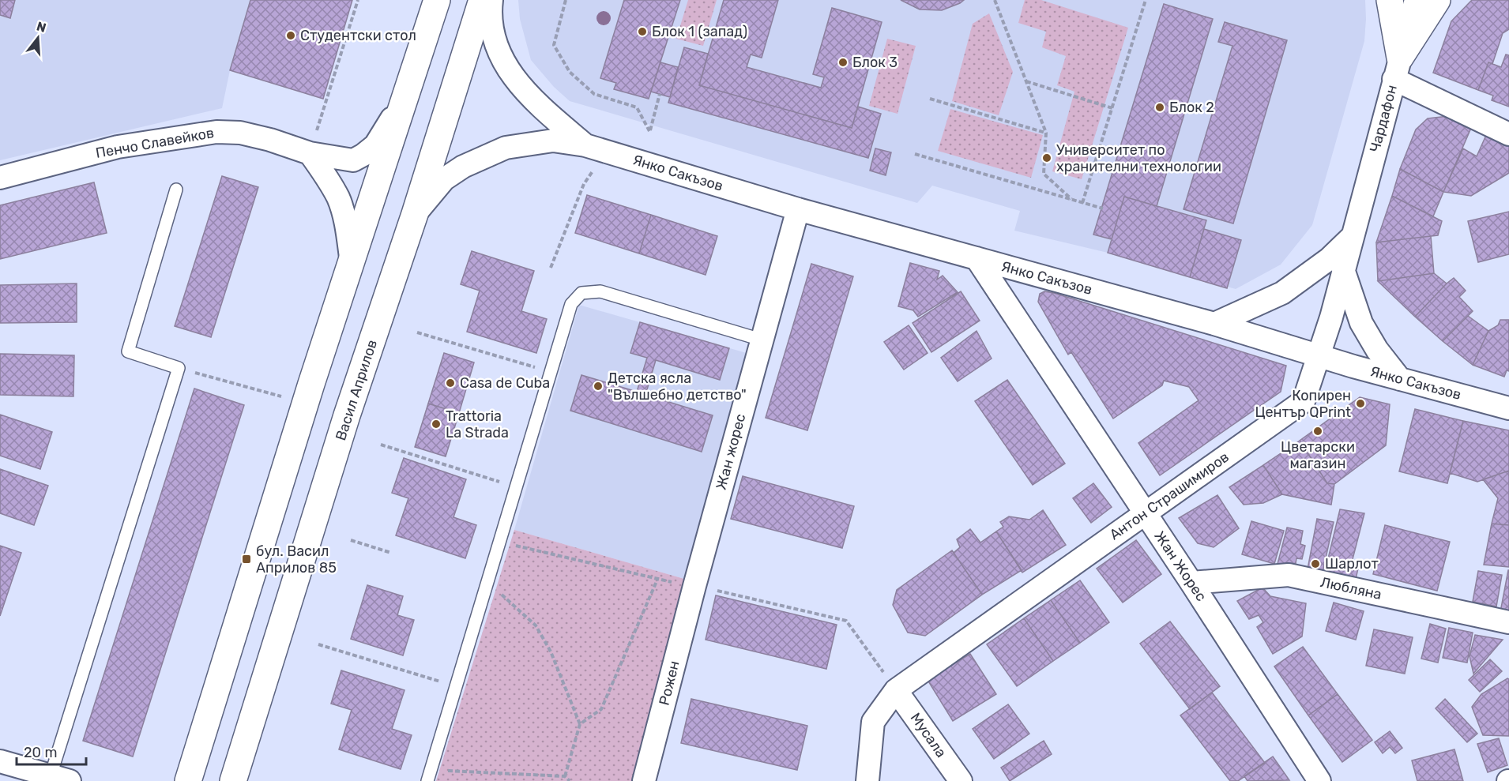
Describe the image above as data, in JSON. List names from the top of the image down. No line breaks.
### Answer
{"streets":{"main road":["Васил Априлов"],"street":["Чардафон","Пенчо Славейков","Янко Сакъзов","Жан жорес","Антон Страшимиров","Жан Жорес","Любляна","Рожен","Мусала"]},"crossings":[["Чардафон","Антон Страшимиров"],["Янко Сакъзов","Васил Априлов"],["Янко Сакъзов","Жан жорес"],["Янко Сакъзов","Антон Страшимиров"],["Янко Сакъзов","Жан Жорес"],["Жан жорес","Рожен"],["Антон Страшимиров","Жан Жорес"],["Антон Страшимиров","Мусала"],["Жан Жорес","Любляна"]],"places":{"other":["Блок 1 (запад)","Студентски стол","Блок 3","Блок 2","Университет по хранителни технологии","Casa de Cuba","Детска ясла \"Вълшебно детство\"","Копирен Център QPrint","Trattoria La Strada","Цветарски магазин","Шарлот"],"transit":["бул. Васил Априлов 85"]},"scale_bar":"20 m","north":"top"}
